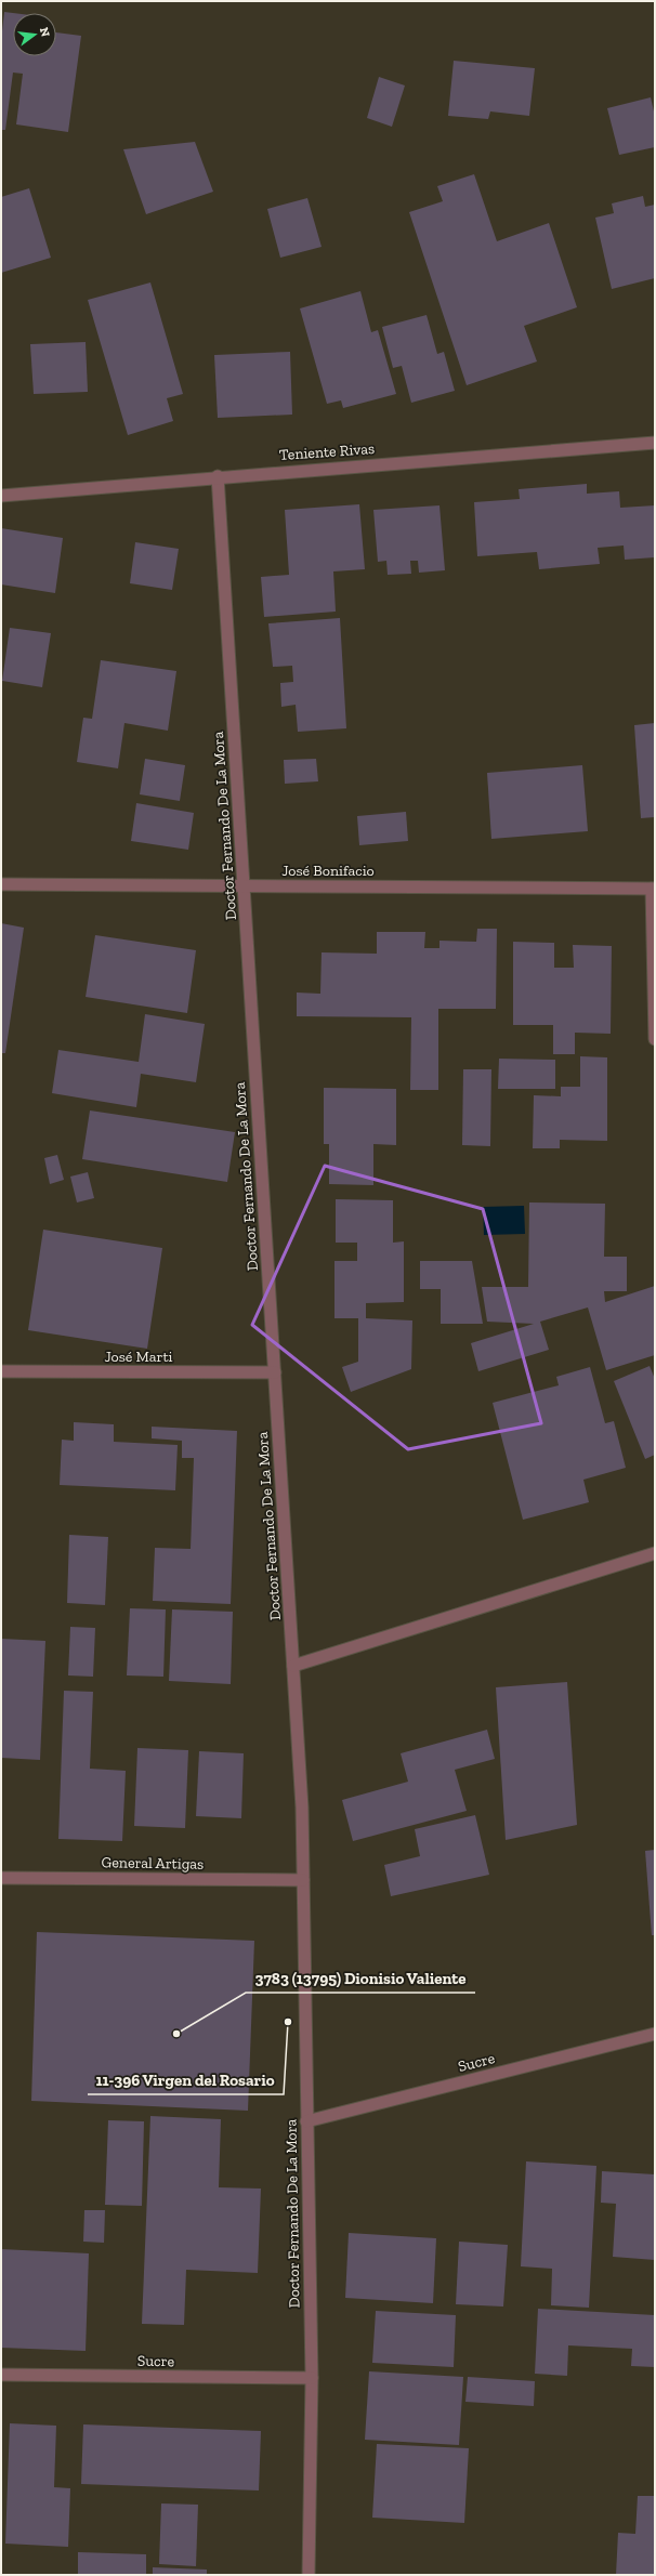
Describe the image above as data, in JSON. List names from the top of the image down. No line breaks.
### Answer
{"streets":{"street":["Teniente Rivas","Doctor Fernando De La Mora","José Bonifacio","José Marti","General Artigas","Sucre"]},"crossings":[["Teniente Rivas","Doctor Fernando De La Mora"],["Doctor Fernando De La Mora","José Bonifacio"],["Doctor Fernando De La Mora","José Marti"],["Doctor Fernando De La Mora","General Artigas"],["Doctor Fernando De La Mora","Sucre"]],"places":["11-396 Virgen del Rosario","3783 (13795) Dionisio Valiente"],"north":"right"}
